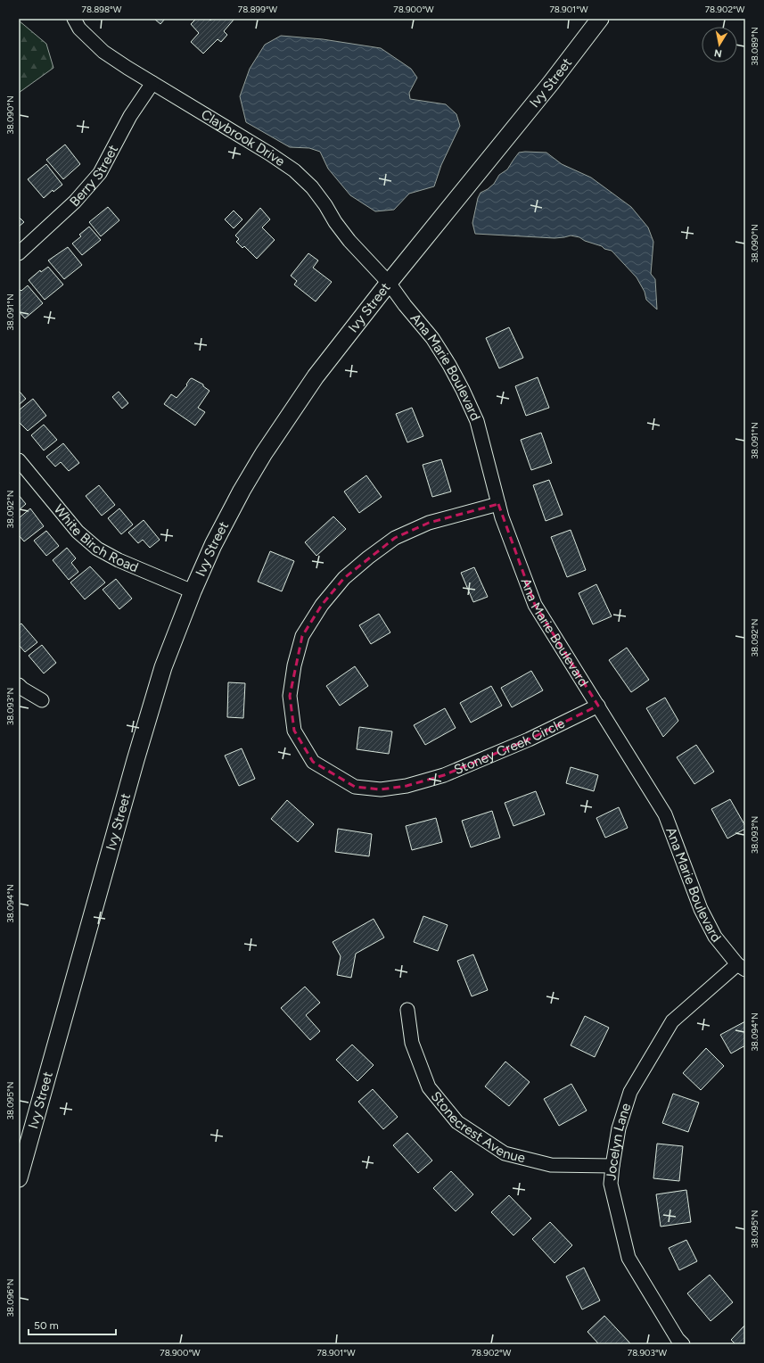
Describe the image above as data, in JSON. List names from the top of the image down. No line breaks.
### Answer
{"streets":{"main road":["Ivy Street"],"street":["Claybrook Drive","Berry Street","Ana Marie Boulevard","White Birch Road","Stoney Creek Circle","Stonecrest Avenue","Jocelyn Lane"]},"crossings":[["Ivy Street","Claybrook Drive"],["Ivy Street","Ana Marie Boulevard"],["Ivy Street","White Birch Road"],["Claybrook Drive","Berry Street"],["Claybrook Drive","Ana Marie Boulevard"],["Ana Marie Boulevard","Stoney Creek Circle"],["Ana Marie Boulevard","Jocelyn Lane"],["Stonecrest Avenue","Jocelyn Lane"]],"scale_bar":"50 m","north":"bottom","coordinates":["78.898°W","78.899°W","78.900°W","78.901°W","78.902°W","38.089°N","38.090°N","38.091°N","38.092°N","38.093°N","38.094°N","38.095°N","38.096°N","78.903°W"]}
